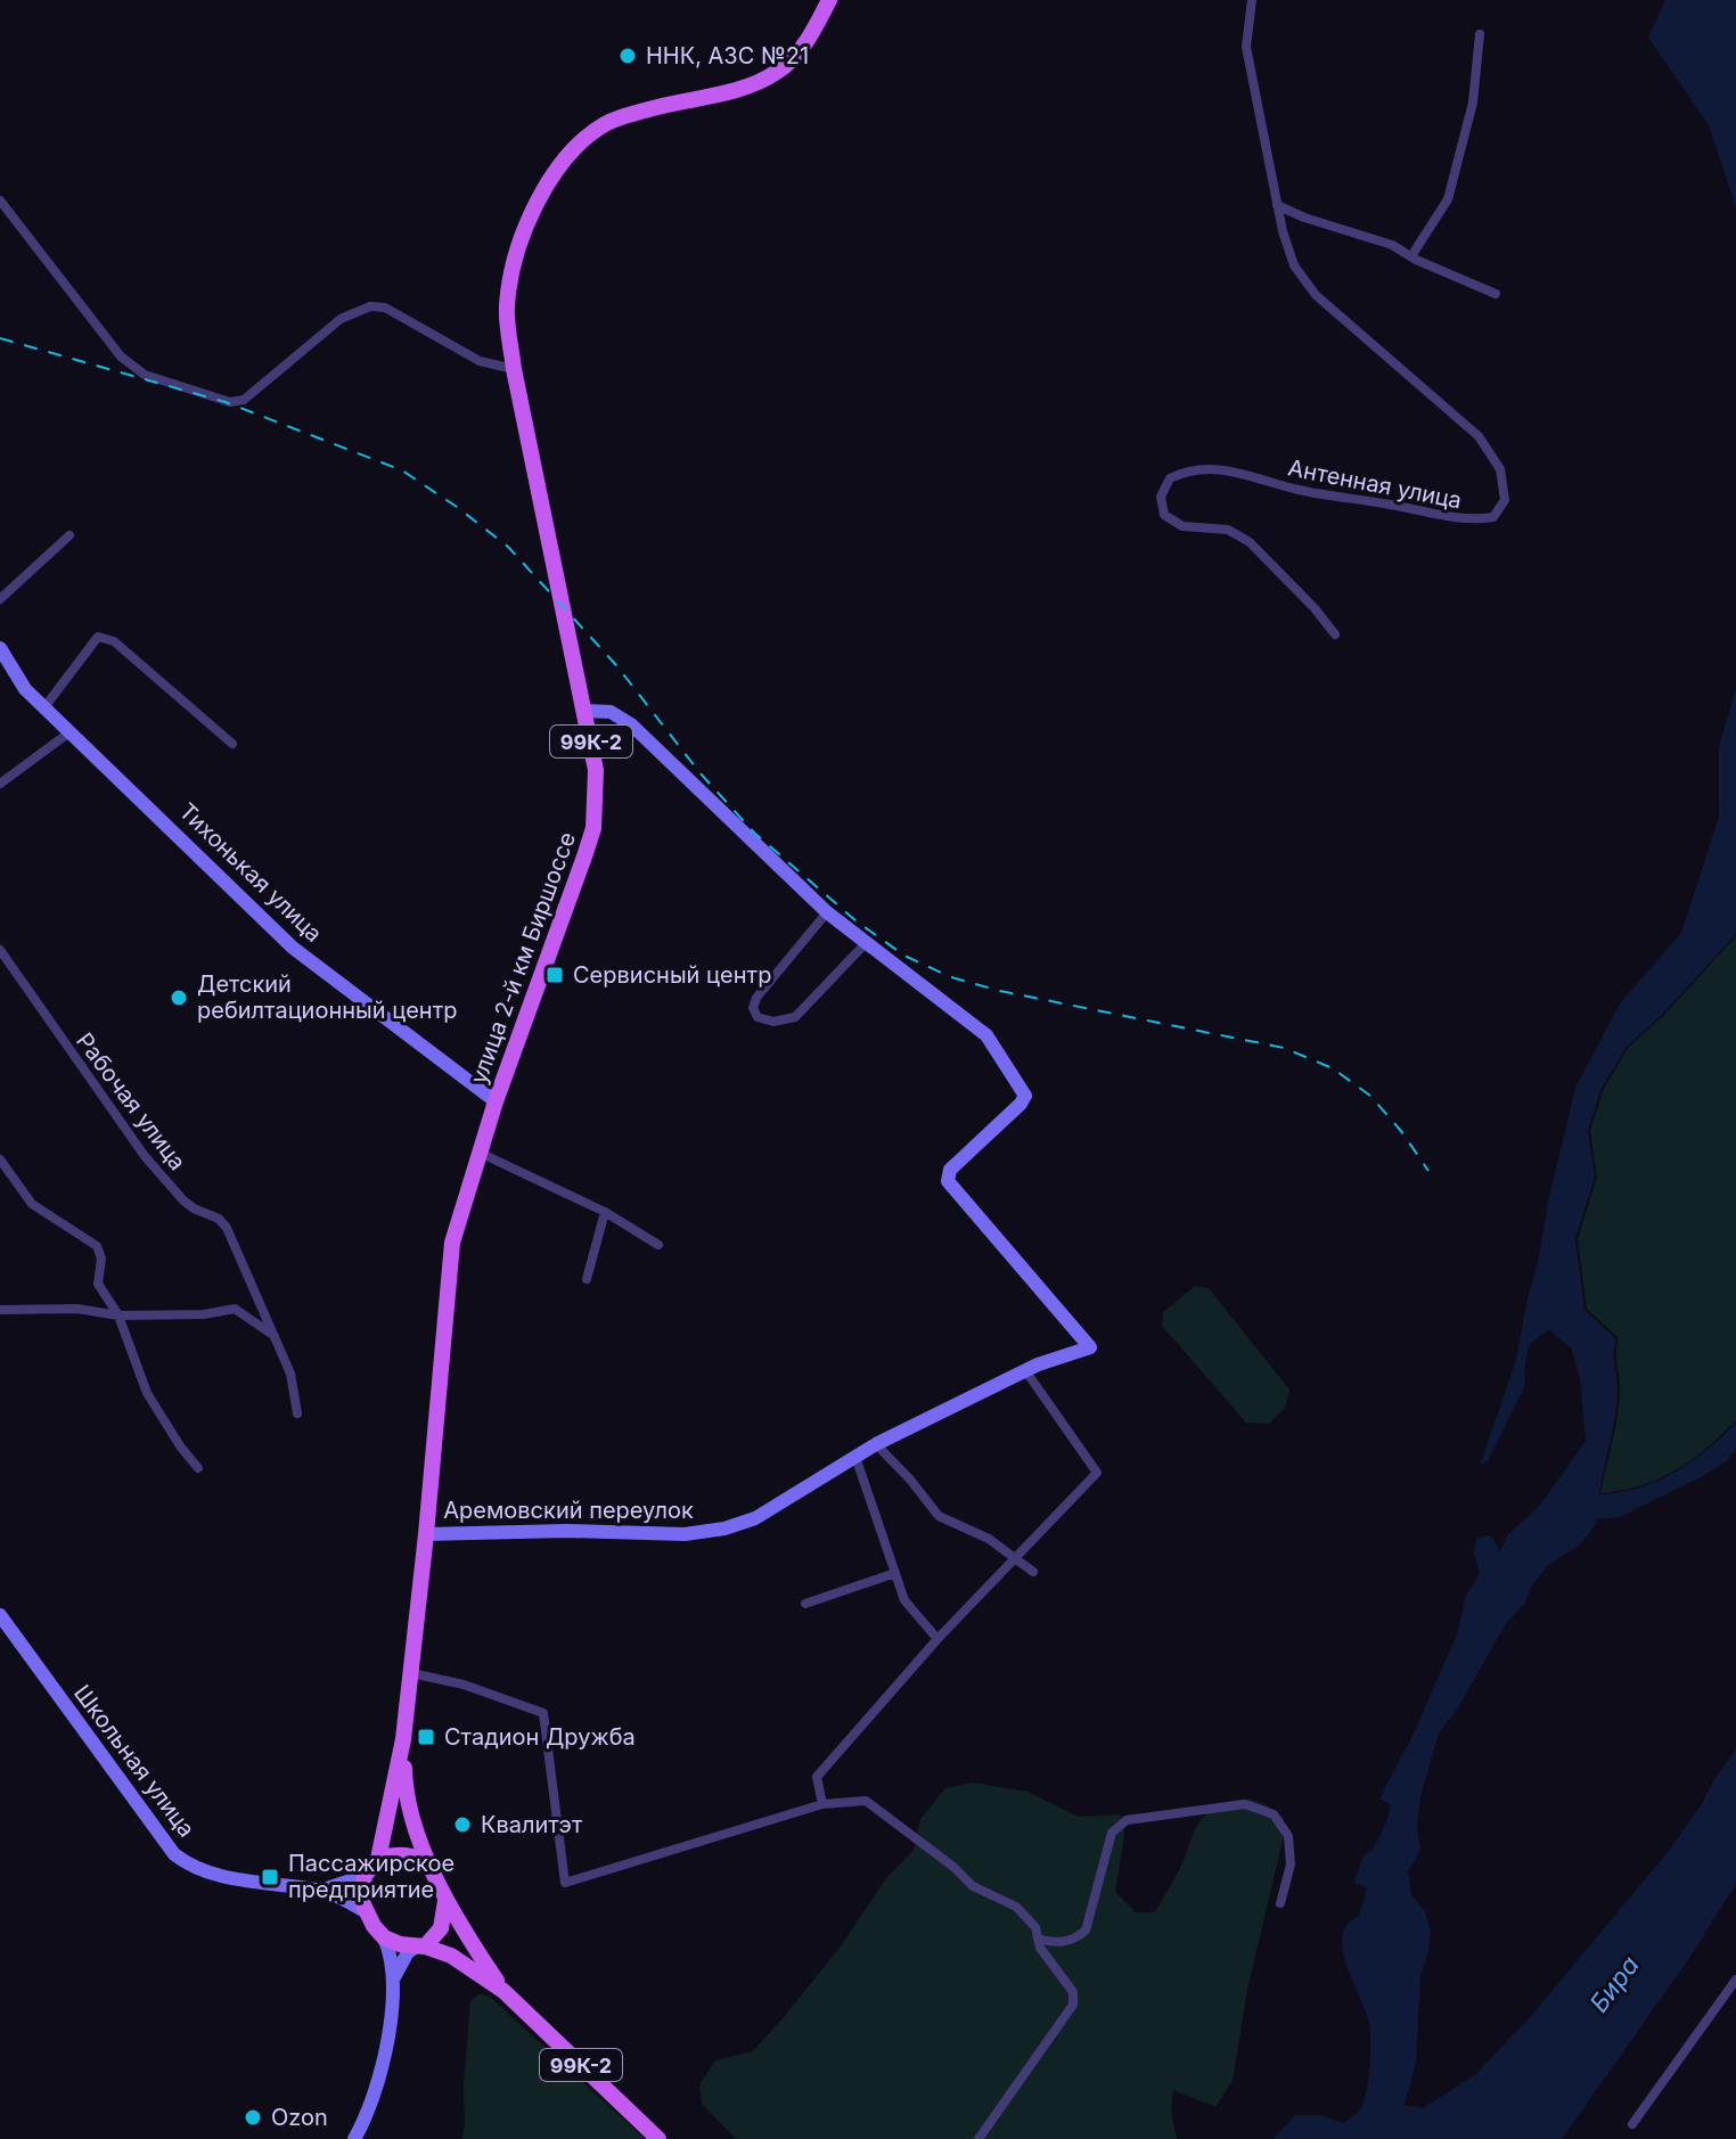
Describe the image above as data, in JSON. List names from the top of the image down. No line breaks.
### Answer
{"streets":{"main road":["99К-2","улица 2-й км Биршоссе"],"street":["Антенная улица","Тихонькая улица","Рабочая улица","Аремовский переулок","Школьная улица"]},"crossings":[["99К-2","улица 2-й км Биршоссе"],["Тихонькая улица","улица 2-й км Биршоссе"],["улица 2-й км Биршоссе","Аремовский переулок"]],"water":["Бира"],"places":{"other":["ННК, АЗС №21","Детский ребилтационный центр","Квалитэт","Ozon"],"transit":["Сервисный центр","Стадион Дружба","Пассажирское предприятие"]}}
